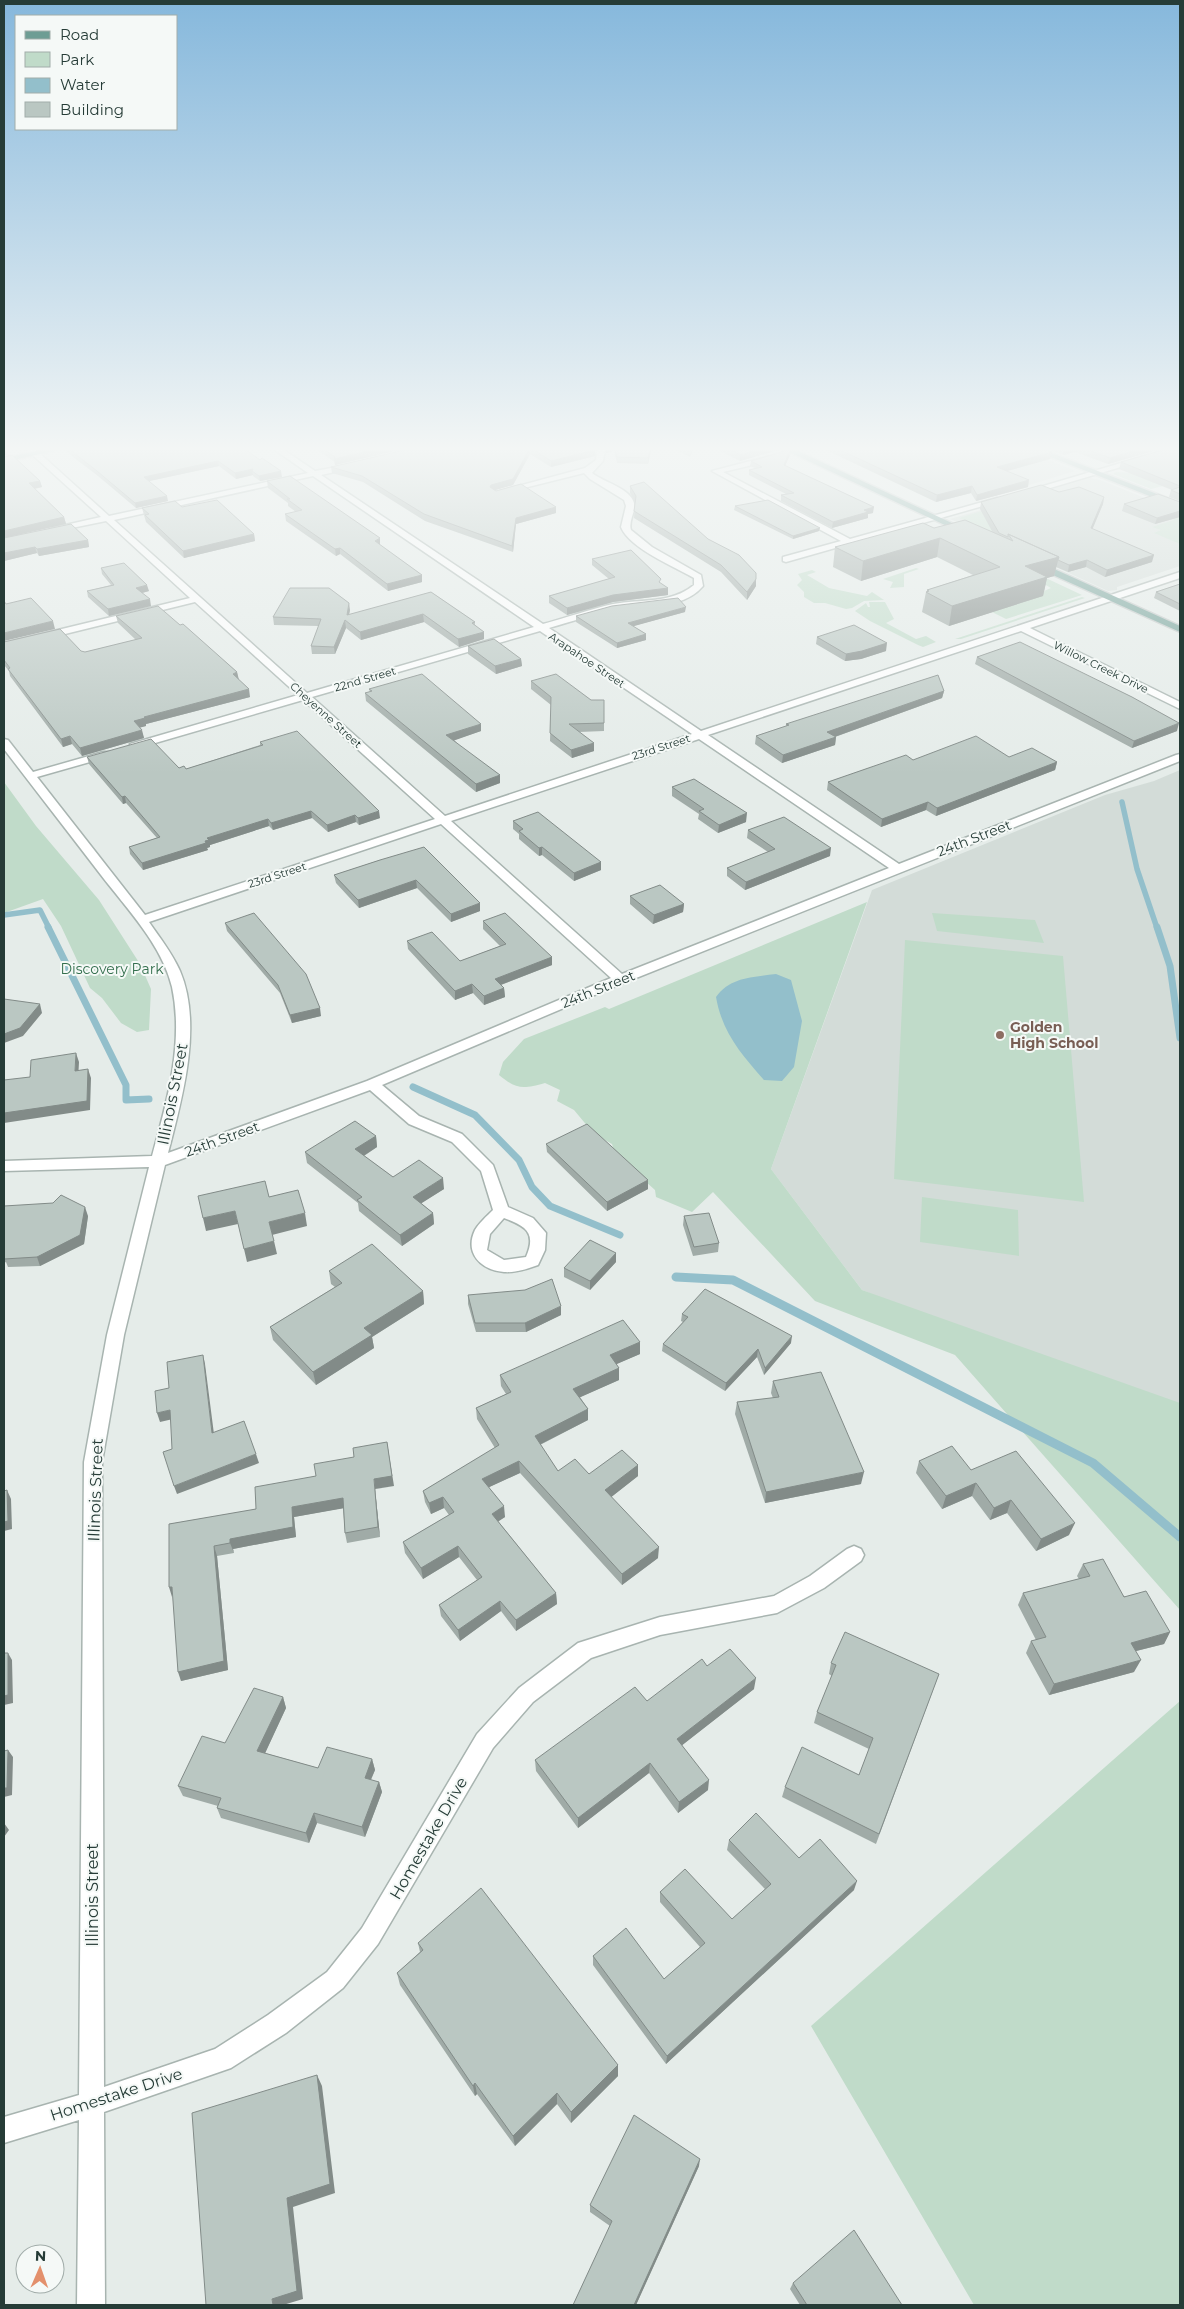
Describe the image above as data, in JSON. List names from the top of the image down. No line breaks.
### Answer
{"streets":{"street":["Arapahoe Street","Willow Creek Drive","22nd Street","Cheyenne Street","23rd Street","24th Street","Illinois Street","Homestake Drive"]},"crossings":[["Arapahoe Street","22nd Street"],["Arapahoe Street","23rd Street"],["Arapahoe Street","24th Street"],["Willow Creek Drive","23rd Street"],["22nd Street","Cheyenne Street"],["22nd Street","Illinois Street"],["Cheyenne Street","23rd Street"],["Cheyenne Street","24th Street"],["23rd Street","Illinois Street"],["24th Street","Illinois Street"],["Illinois Street","Homestake Drive"]],"parks":["Discovery Park"],"places":["Golden High School"],"legend":["Road","Park","Water","Building"],"north":"top"}
